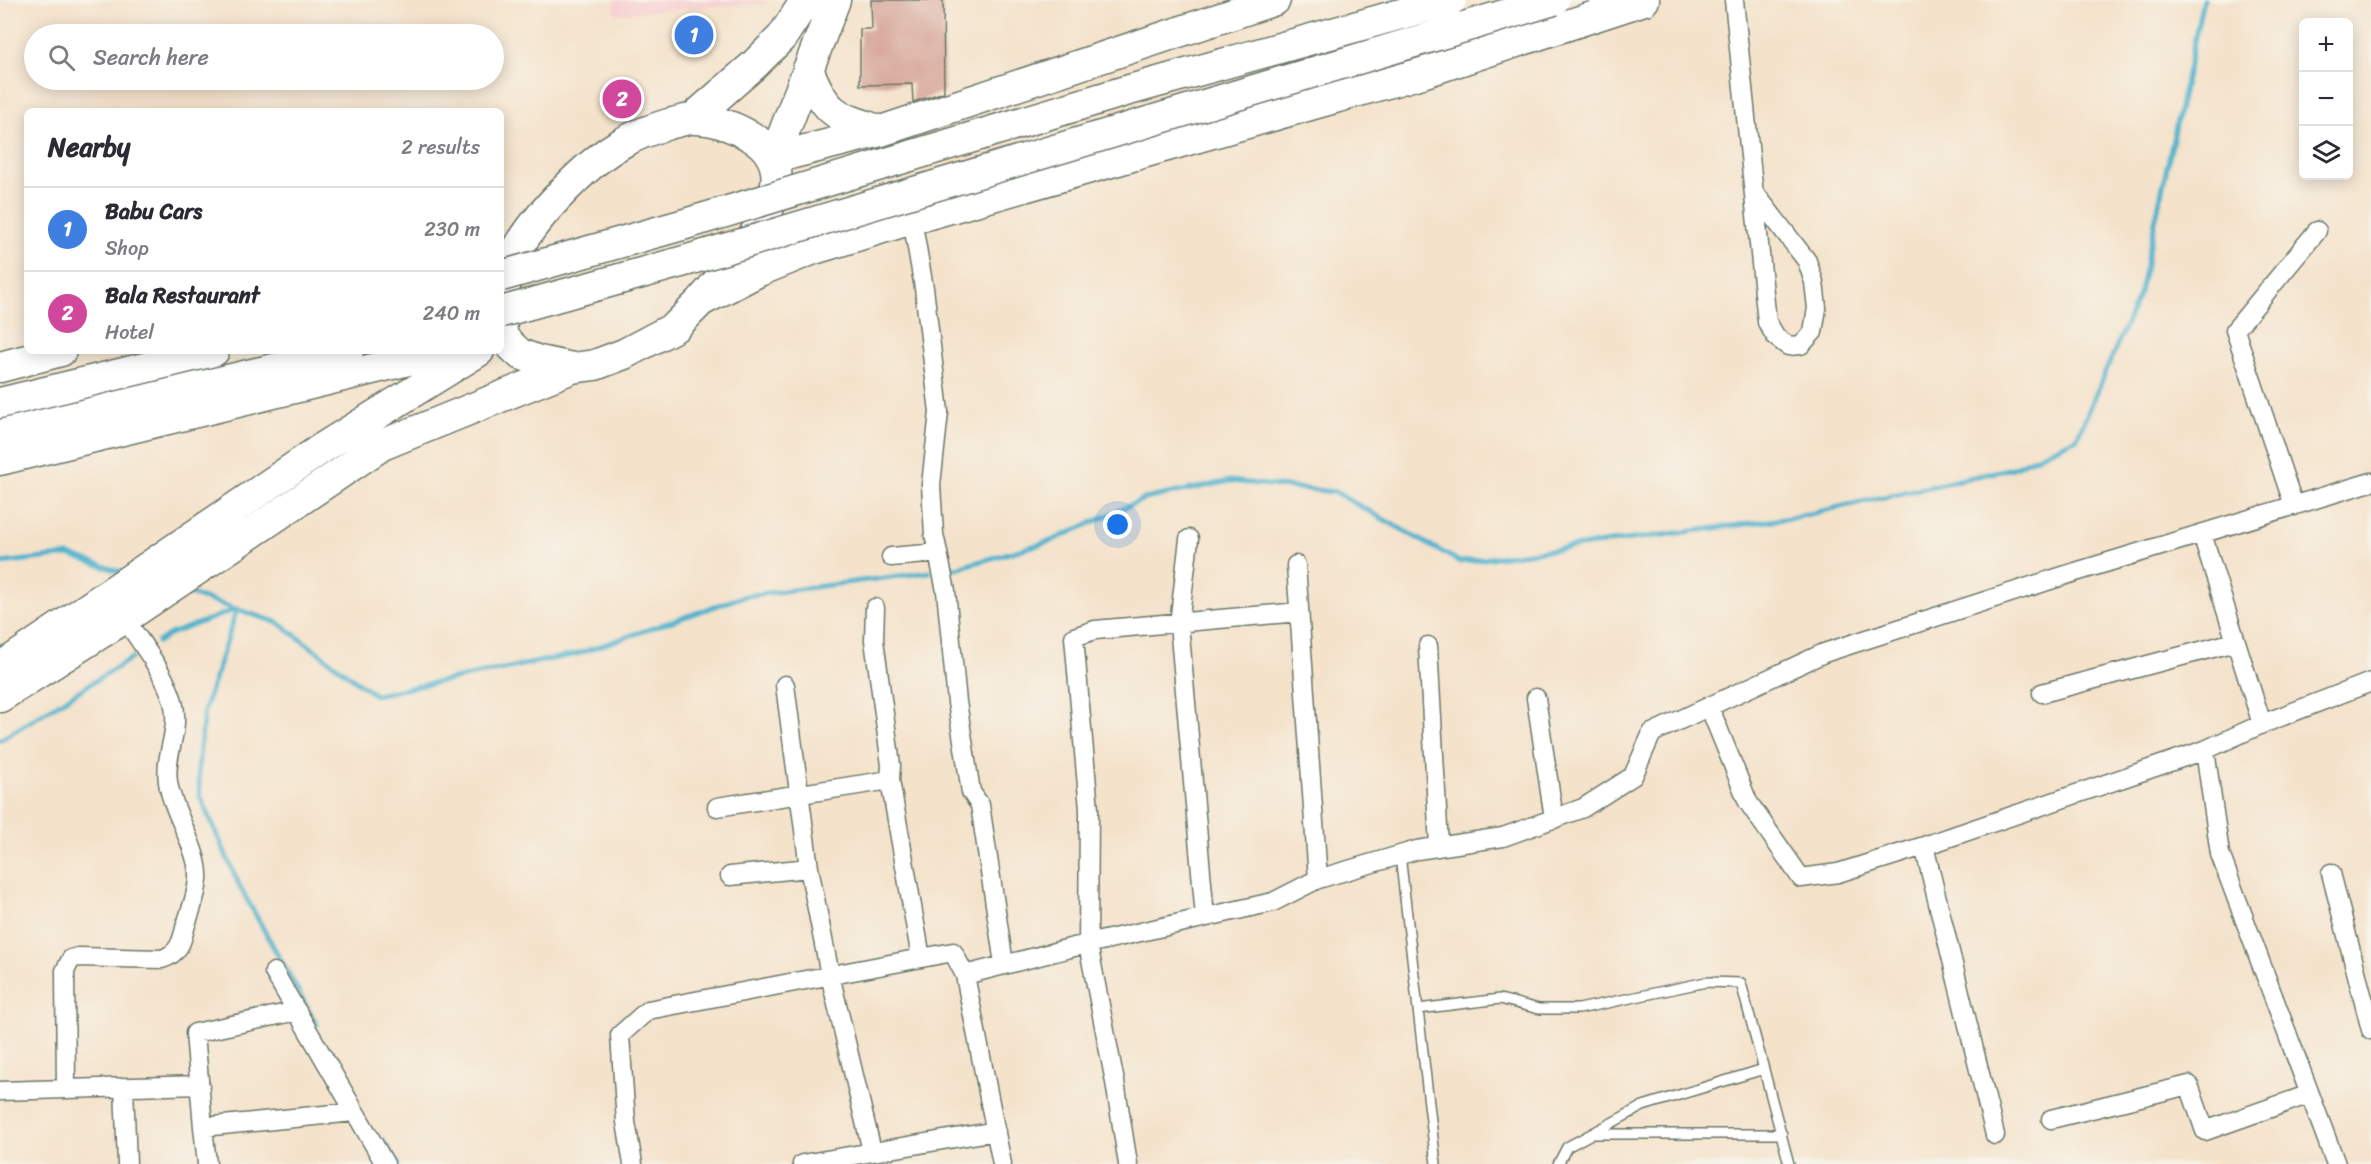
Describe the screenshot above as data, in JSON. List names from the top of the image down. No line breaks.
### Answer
{"page":{"pins":["1","2"],"map_buttons":["+","−"],"search":"Search here","heading":["Nearby","2 results"],"list":[{"mark":"1","name":"Babu Cars","note":"Shop","value":"230 m"},{"mark":"2","name":"Bala Restaurant","note":"Hotel","value":"240 m"}]}}
